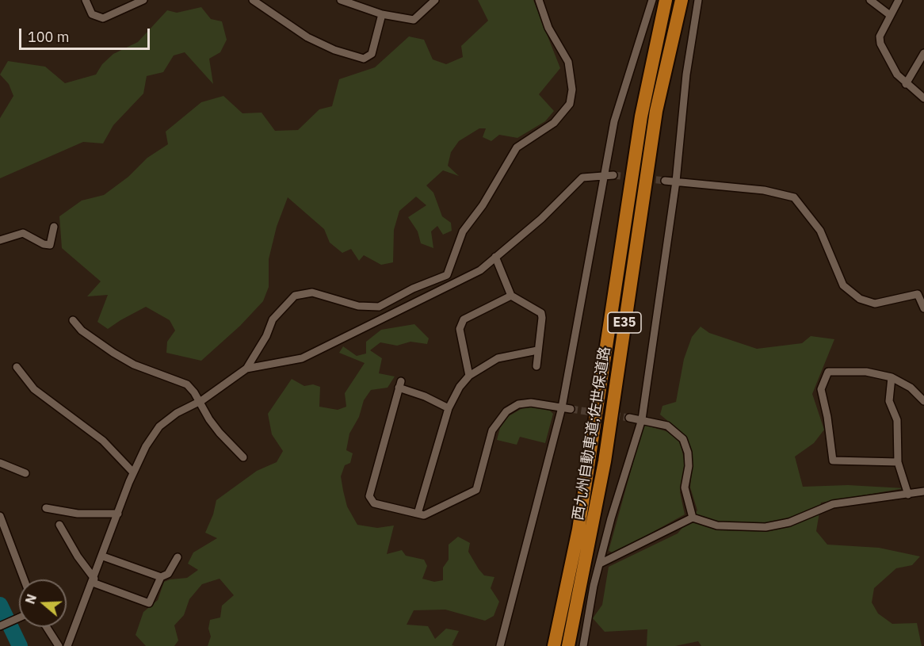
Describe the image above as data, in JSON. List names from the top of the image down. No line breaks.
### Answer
{"streets":{"highway":["E35","西九州自動車道;佐世保道路"]},"scale_bar":"100 m","north":"left"}
